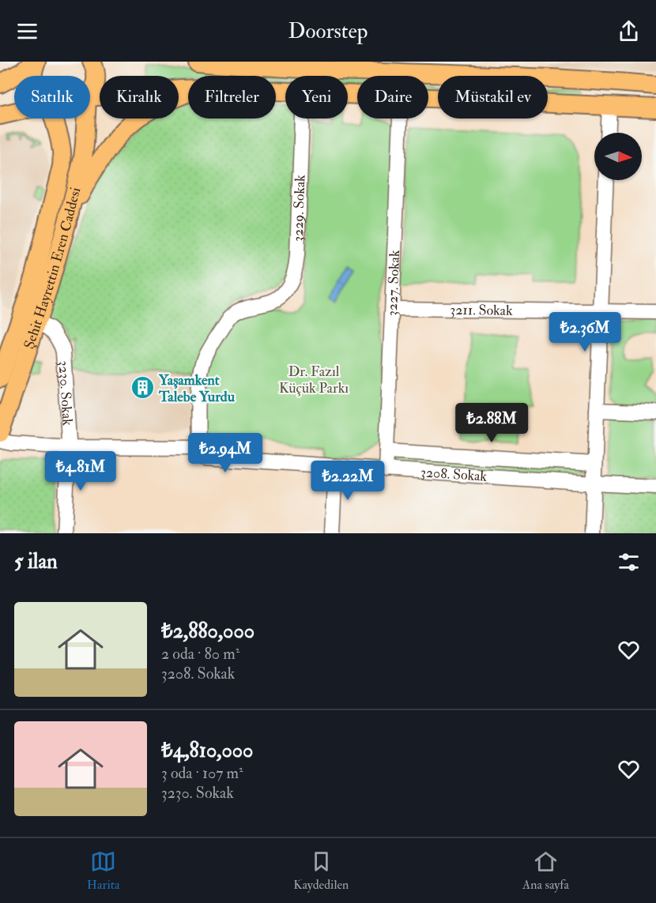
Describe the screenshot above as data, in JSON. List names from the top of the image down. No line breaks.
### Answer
{"streets":{"main road":["Şehit Hayrettin Eren Caddesi"],"street":["3229. Sokak","3227. Sokak","3211. Sokak","3230. Sokak","3208. Sokak"]},"crossings":[["3229. Sokak","3208. Sokak"],["Şehit Hayrettin Eren Caddesi","3230. Sokak"],["3227. Sokak","3211. Sokak"],["3227. Sokak","3208. Sokak"],["3230. Sokak","3208. Sokak"]],"parks":["Dr. Fazıl Küçük Parkı"],"places":{"building":["Yaşamkent Talebe Yurdu"]},"north":"right","page":{"header":"Doorstep","chip":["Satılık","Kiralık","Filtreler","Yeni","Daire","Müstakil ev"],"price":["₺2.36M","₺2.88M","₺2.94M","₺4.81M","₺2.22M"],"heading":"5 ilan","list":[{"name":"₺2,880,000","note":"2 oda · 80 m² · 3208. Sokak"},{"name":"₺4,810,000","note":"3 oda · 107 m² · 3230. Sokak"}],"tabs":["Harita","Kaydedilen","Ana sayfa"]}}
